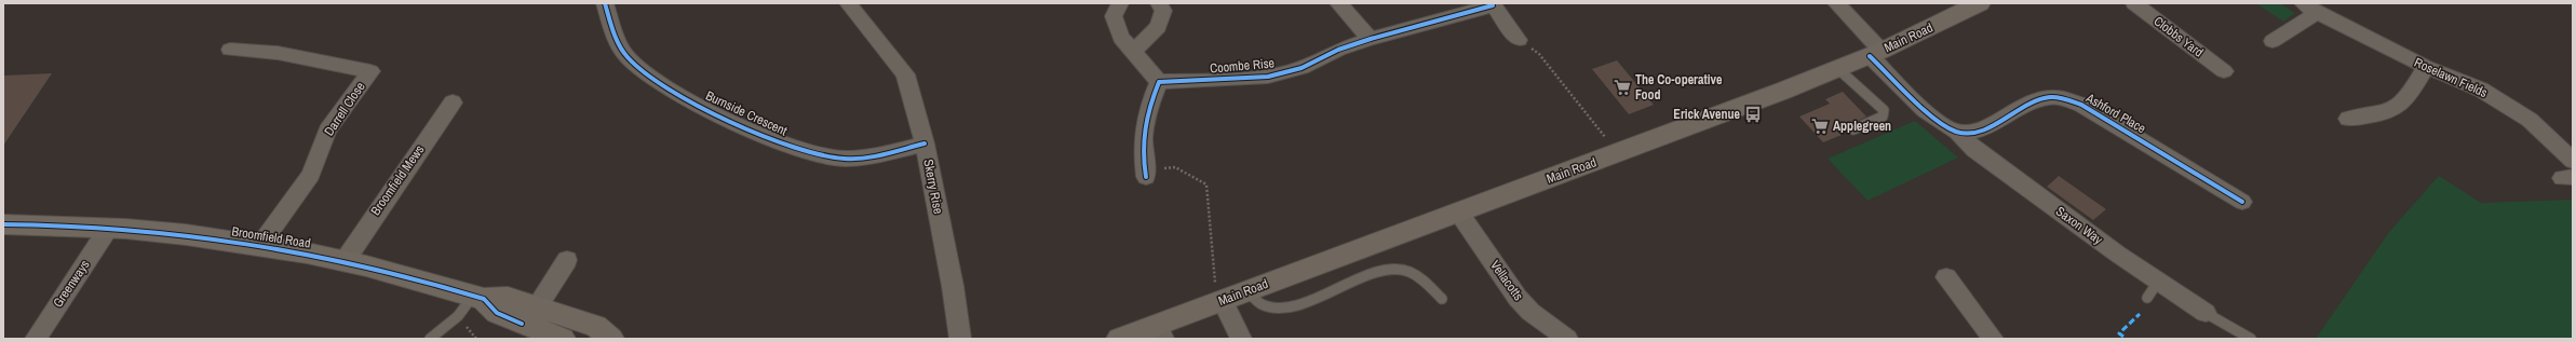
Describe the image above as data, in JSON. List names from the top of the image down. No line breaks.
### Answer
{"streets":{"main road":["Main Road","Broomfield Road"],"street":["Clobbs Yard","Coombe Rise","Roselawn Fields","Darrell Close","Burnside Crescent","Ashford Place","Broomfield Mews","Skerry Rise","Saxon Way","Vellacotts","Greenways"]},"crossings":[["Main Road","Vellacotts"],["Darrell Close","Broomfield Road"],["Burnside Crescent","Skerry Rise"],["Ashford Place","Saxon Way"],["Broomfield Mews","Broomfield Road"],["Broomfield Road","Greenways"]],"places":{"supermarket":["The Co-operative Food","Applegreen"],"bus stop":["Erick Avenue"]}}
